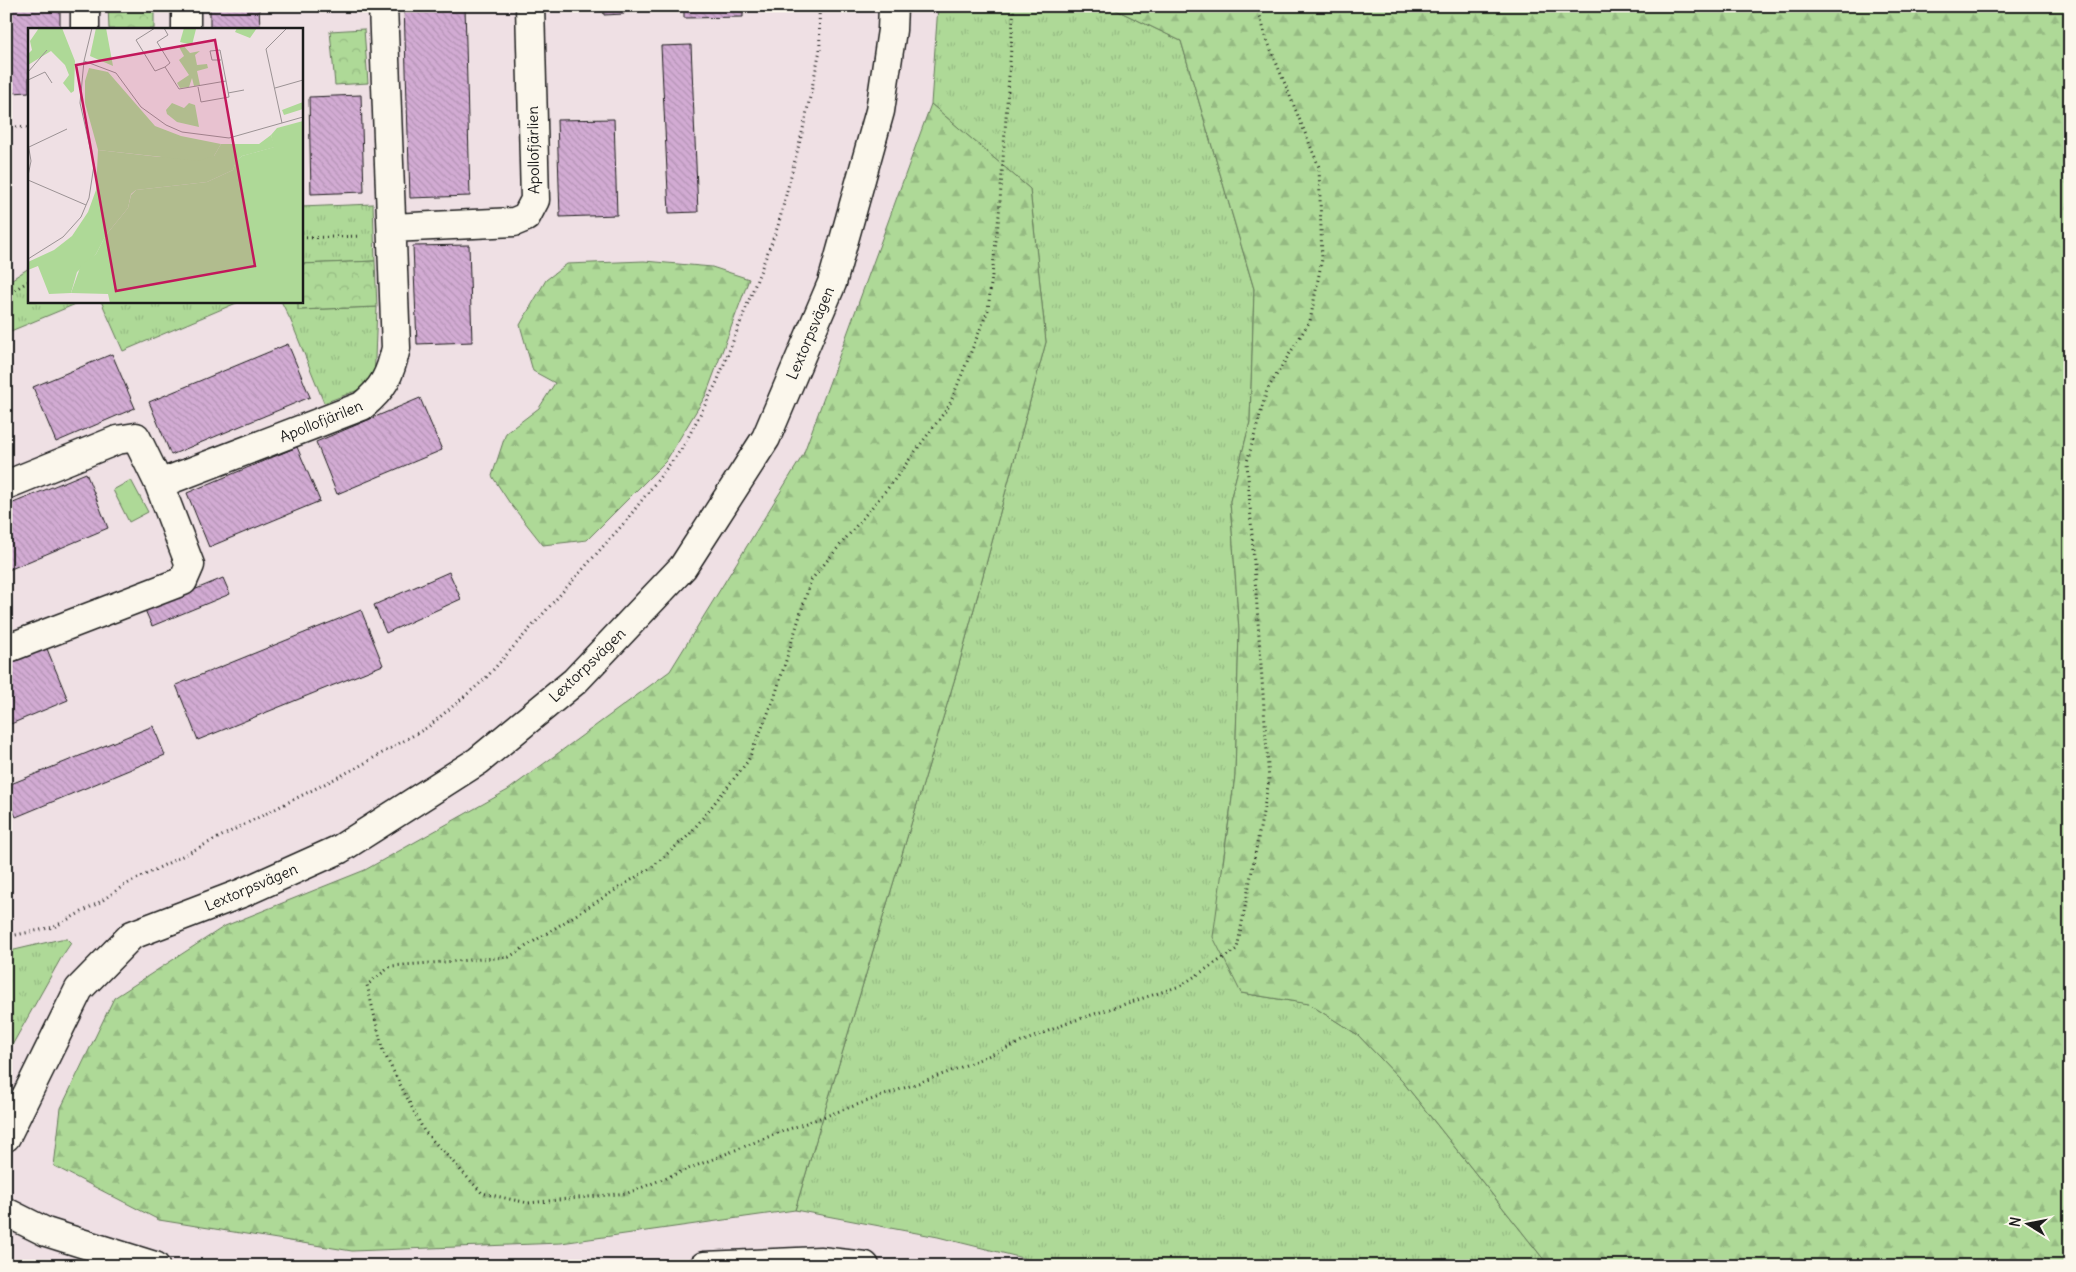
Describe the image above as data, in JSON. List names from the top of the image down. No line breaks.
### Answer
{"streets":{"street":["Apollofjärlien","Lextorpsvägen","Apollofjärilen"]},"crossings":[["Apollofjärlien","Apollofjärilen"]],"north":"left"}
